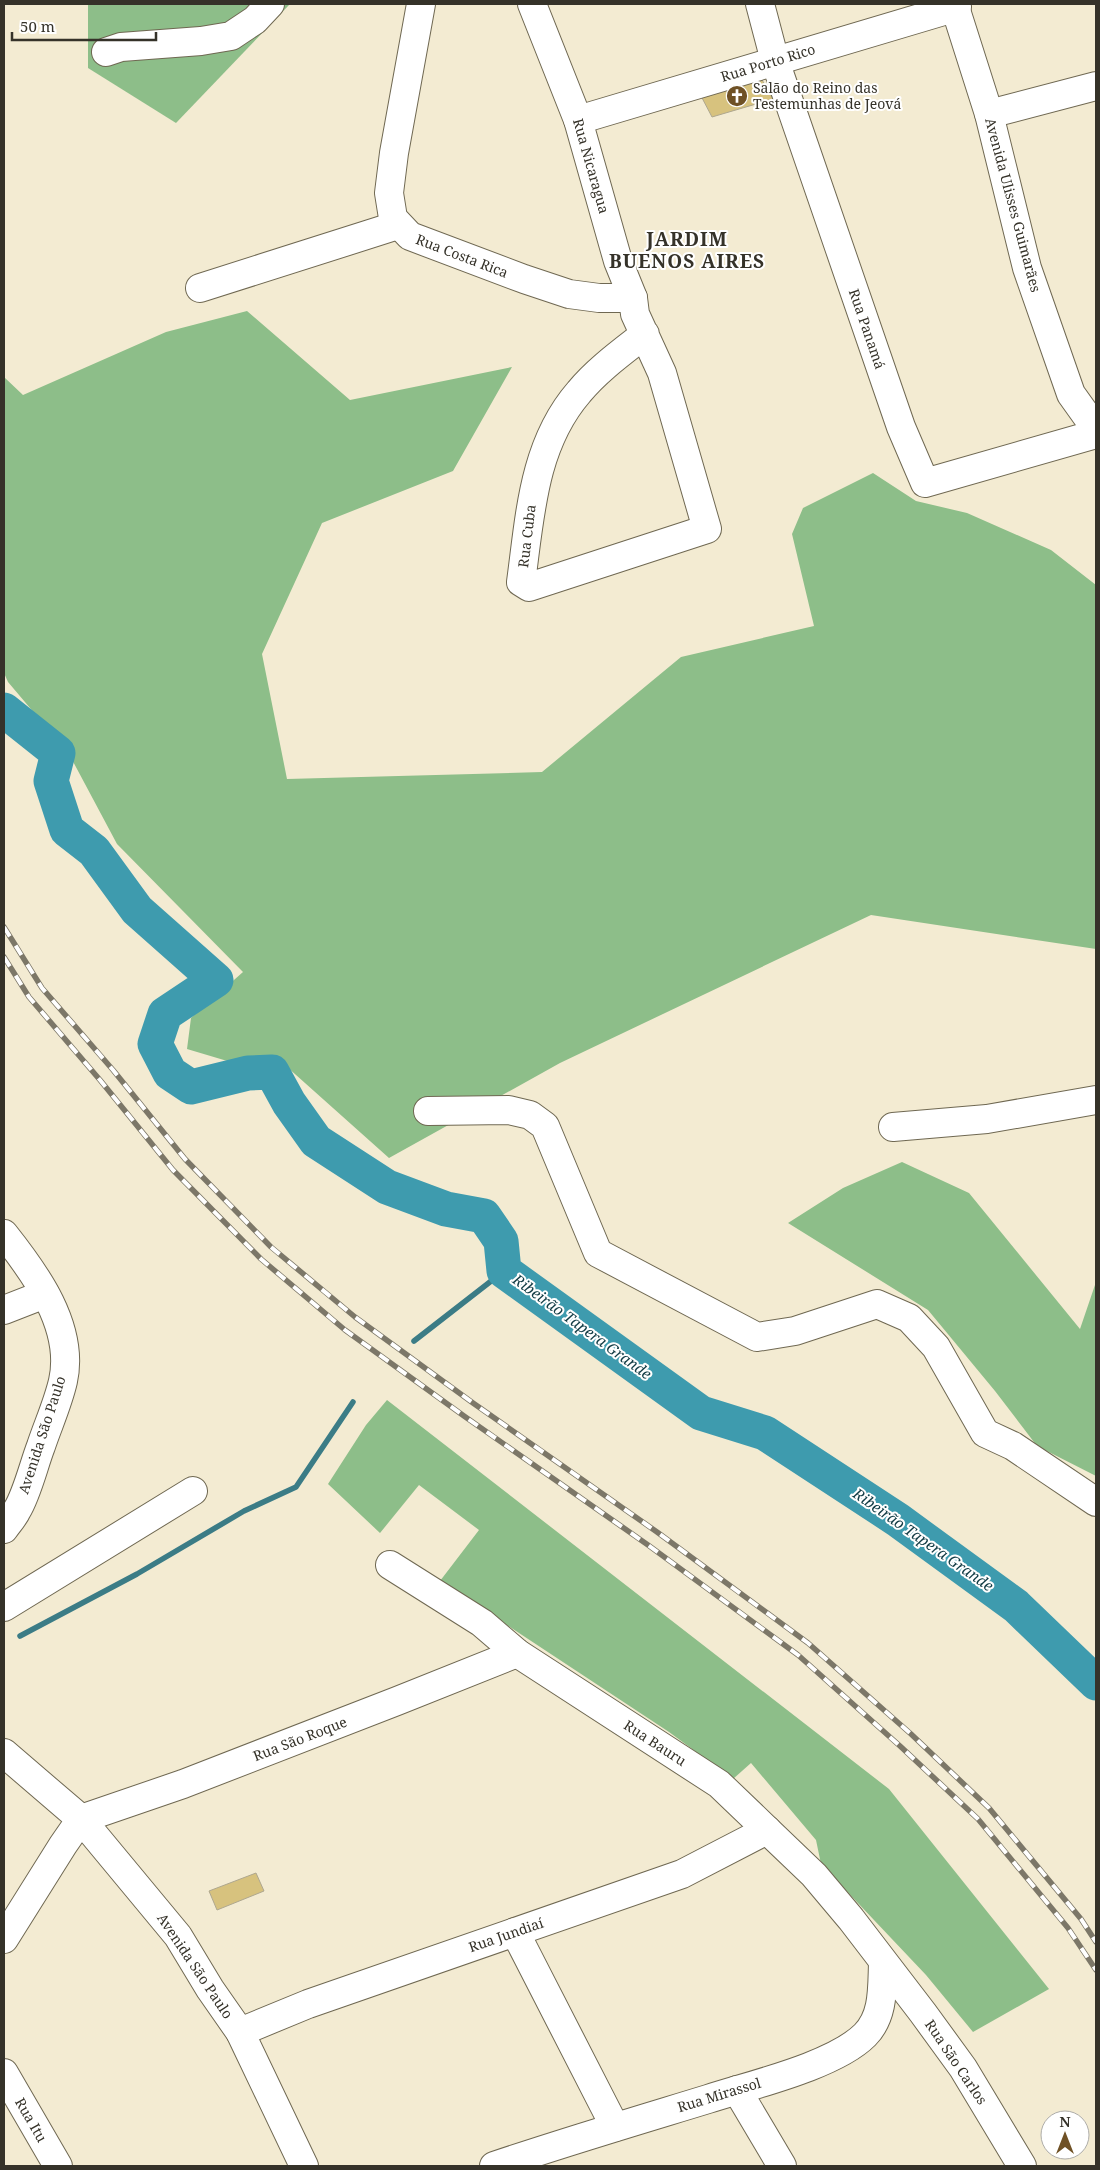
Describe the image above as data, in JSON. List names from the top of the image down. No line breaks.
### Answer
{"streets":{"street":["Rua Porto Rico","Rua Nicaragua","Avenida Ulisses Guimarães","Rua Costa Rica","Rua Panamá","Rua Cuba","Avenida São Paulo","Rua São Roque","Rua Bauru","Rua Jundiaí","Rua São Carlos","Rua Mirassol","Rua Itu"]},"crossings":[["Rua Porto Rico","Rua Nicaragua"],["Rua Porto Rico","Avenida Ulisses Guimarães"],["Rua Porto Rico","Rua Panamá"],["Rua Nicaragua","Rua Costa Rica"],["Rua Nicaragua","Rua Cuba"],["Avenida São Paulo","Rua São Roque"],["Avenida São Paulo","Rua Jundiaí"],["Rua São Roque","Rua Bauru"],["Rua Bauru","Rua Jundiaí"],["Rua Bauru","Rua São Carlos"],["Rua Bauru","Rua Mirassol"],["Rua São Carlos","Rua Mirassol"]],"districts":["JARDIM BUENOS AIRES"],"water":["Ribeirão Tapera Grande"],"places":{"church":["Salão do Reino das Testemunhas de Jeová"]},"scale_bar":"50 m","north":"top"}
